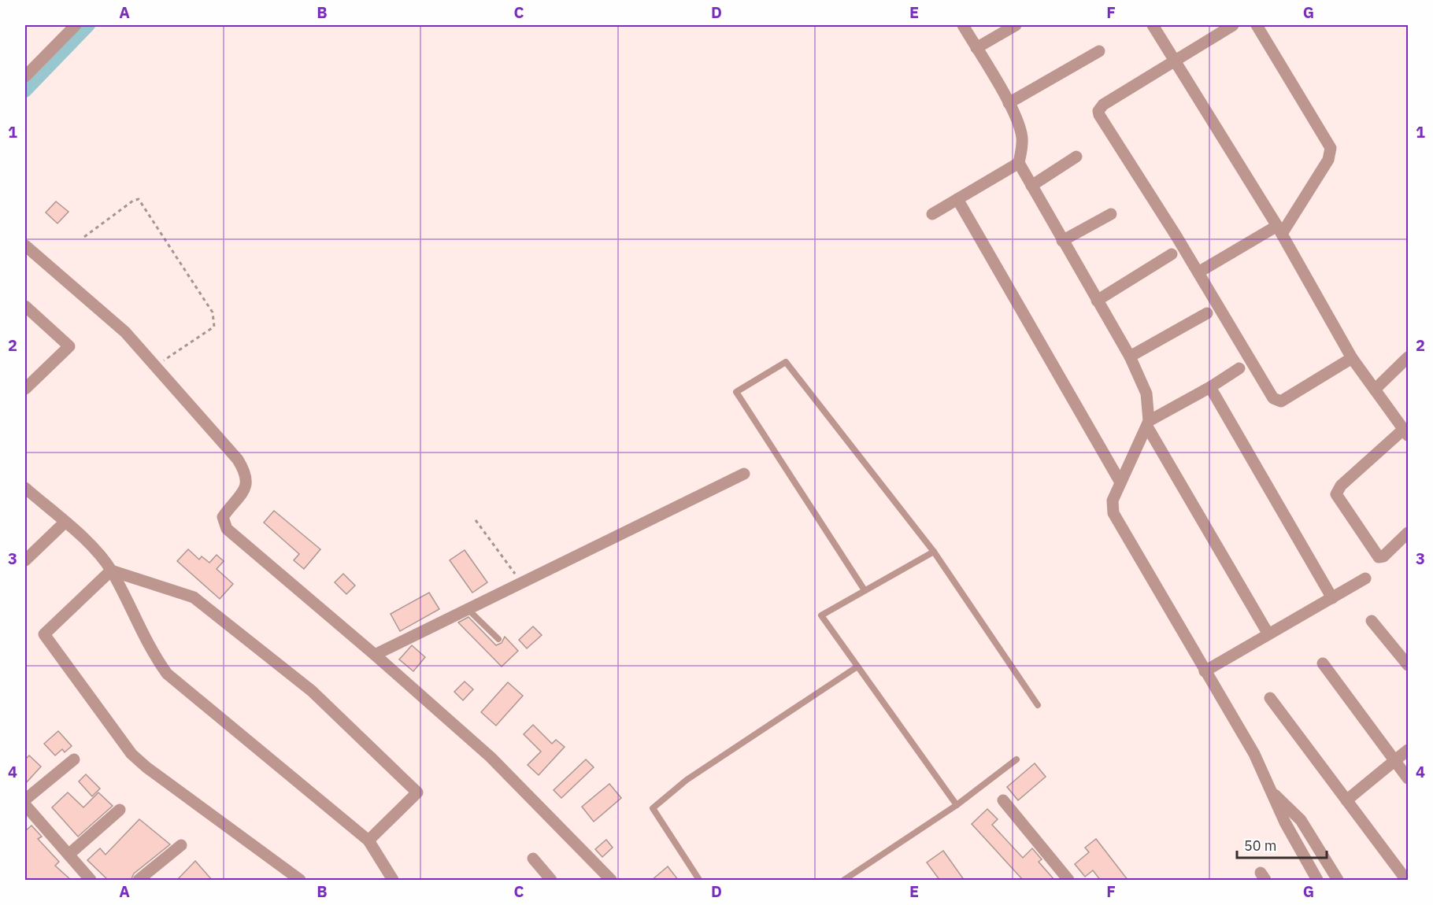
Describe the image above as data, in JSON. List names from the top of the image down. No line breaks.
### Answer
{"scale_bar":"50 m","grid":{"columns":["A","B","C","D","E","F","G"],"rows":["1","2","3","4"]}}
